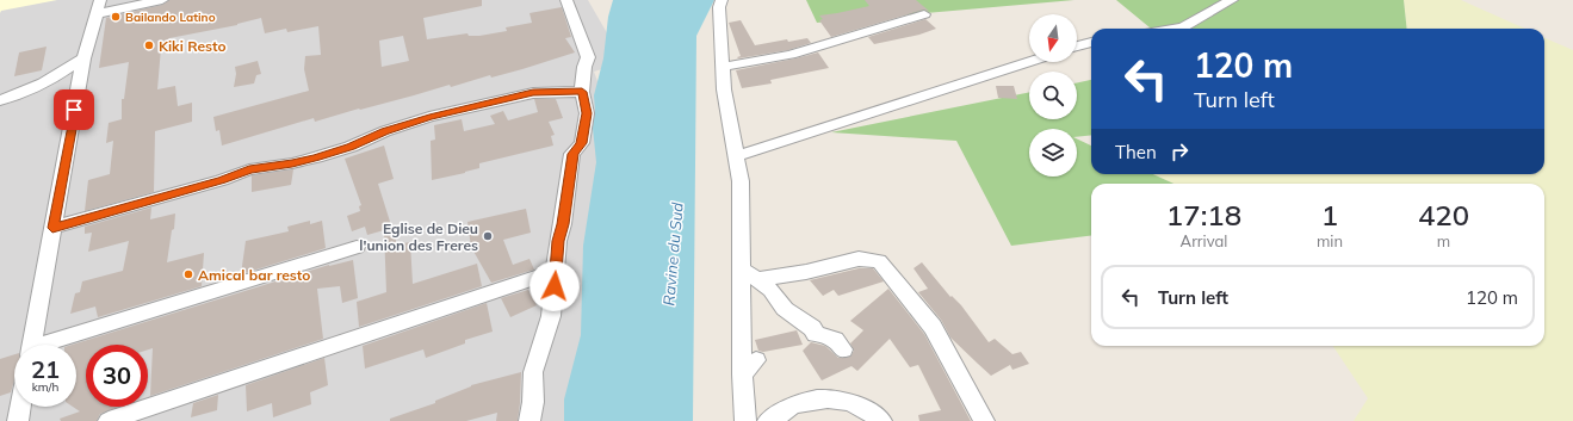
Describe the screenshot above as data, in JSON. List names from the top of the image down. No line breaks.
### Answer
{"water":["Ravine du Sud"],"places":["Bailando Latino","Kiki Resto","Eglise de Dieu l'union des Freres","Amical bar resto"],"north":"bottom","page":{"turn":["120 m","Turn left"],"then":"Then","eta":["17:18","Arrival","1","min","420","m"],"list":[{"name":"Turn left","value":"120 m"}],"speed":"21 km/h","limit":"30"}}
